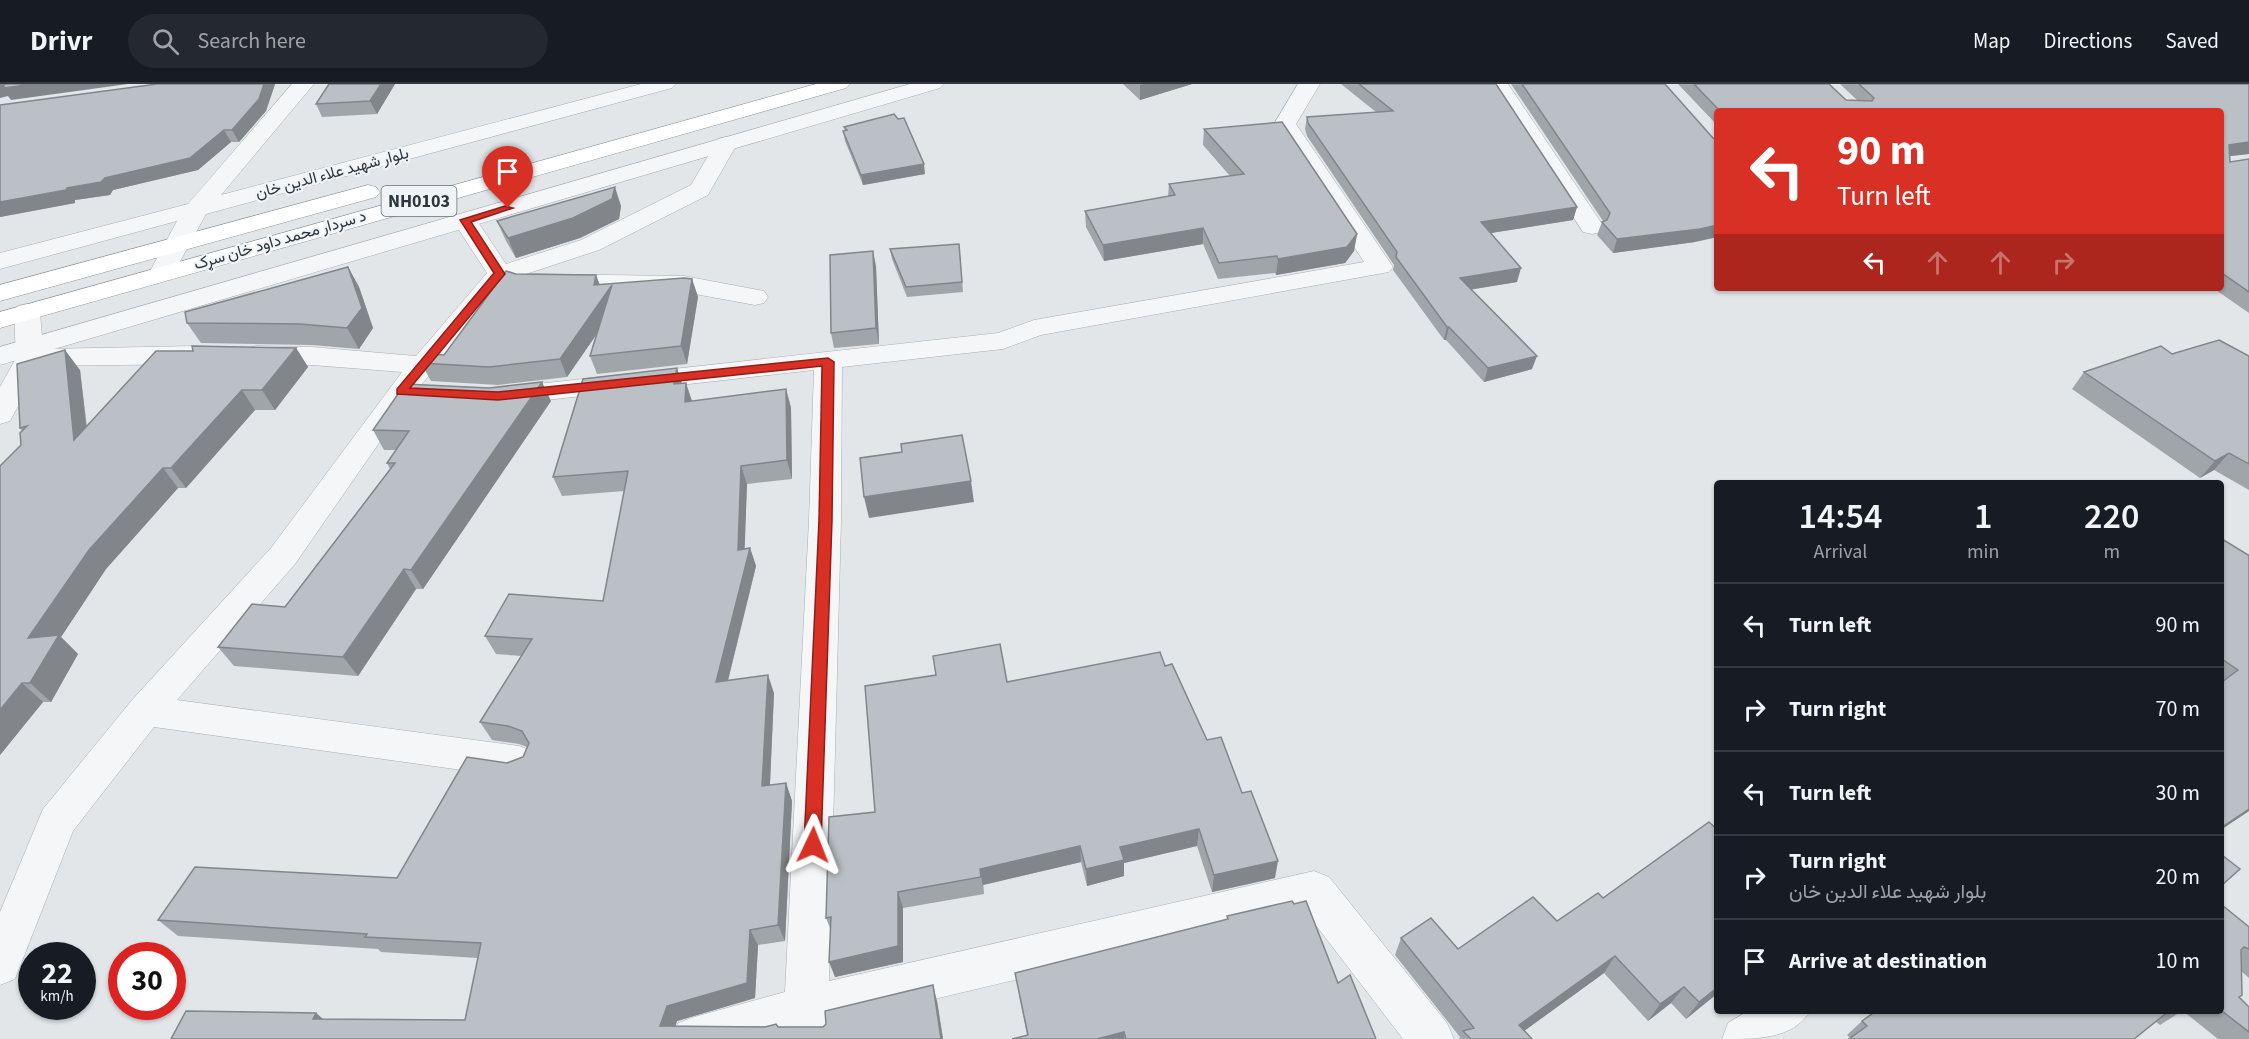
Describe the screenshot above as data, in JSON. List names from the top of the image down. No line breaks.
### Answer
{"streets":{"highway":["NH0103","د سردار محمد داود خان سړک"],"street":["بلوار شهید علاء الدین خان"]},"page":{"header":"Drivr","search":"Search here","nav":["Map","Directions","Saved"],"turn":["90 m","Turn left"],"eta":["14:54","Arrival","1","min","220","m"],"list":[{"name":"Turn left","value":"90 m"},{"name":"Turn right","value":"70 m"},{"name":"Turn left","value":"30 m"},{"name":"Turn right","note":"بلوار شهید علاء الدین خان","value":"20 m"},{"name":"Arrive at destination","value":"10 m"}],"speed":"22 km/h","limit":"30"}}
